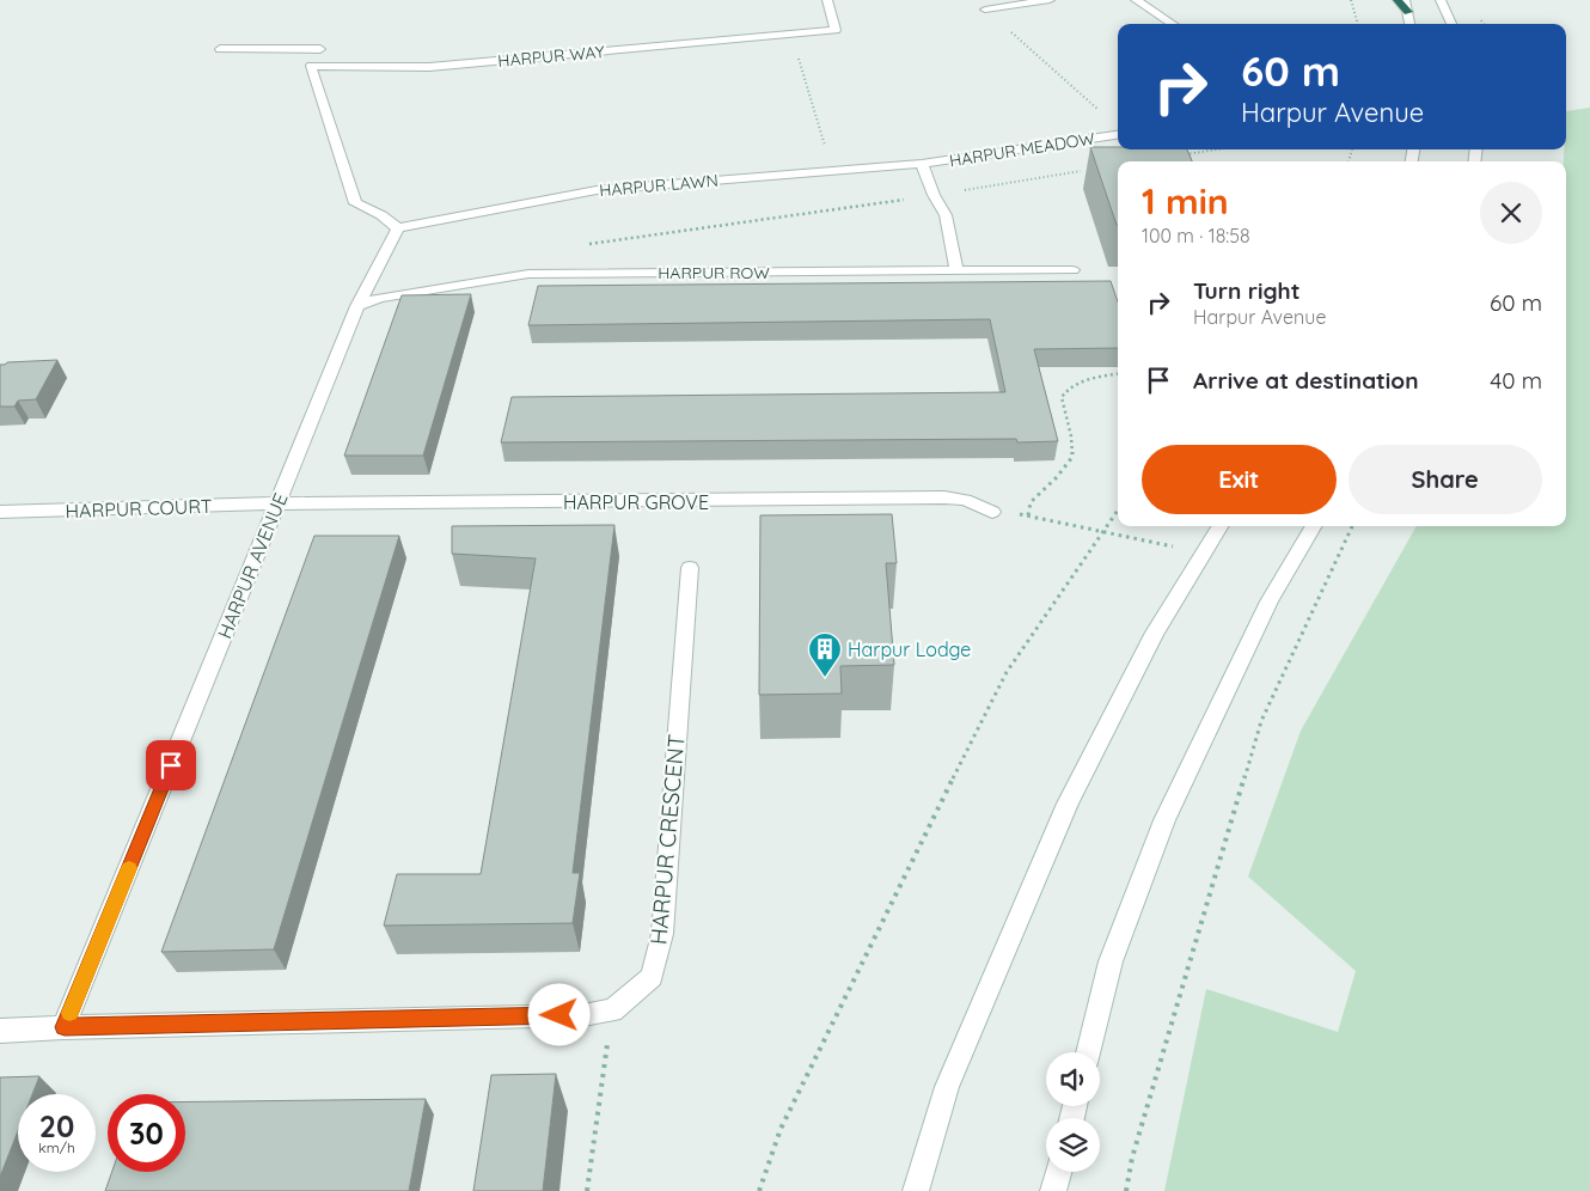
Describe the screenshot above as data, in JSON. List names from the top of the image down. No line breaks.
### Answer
{"streets":{"street":["HARPUR WAY","HARPUR MEADOW","HARPUR LAWN","HARPUR ROW","HARPUR GROVE","HARPUR COURT","HARPUR AVENUE","HARPUR CRESCENT"]},"crossings":[["HARPUR MEADOW","HARPUR LAWN"],["HARPUR LAWN","HARPUR AVENUE"],["HARPUR ROW","HARPUR AVENUE"],["HARPUR GROVE","HARPUR COURT"],["HARPUR GROVE","HARPUR AVENUE"],["HARPUR COURT","HARPUR AVENUE"]],"places":{"building":["Harpur Lodge"]},"page":{"turn":["60 m","Harpur Avenue"],"heading":["1 min","100 m · 18:58"],"list":[{"name":"Turn right","note":"Harpur Avenue","value":"60 m"},{"name":"Arrive at destination","value":"40 m"}],"buttons":["Exit","Share"],"speed":"20 km/h","limit":"30"}}
